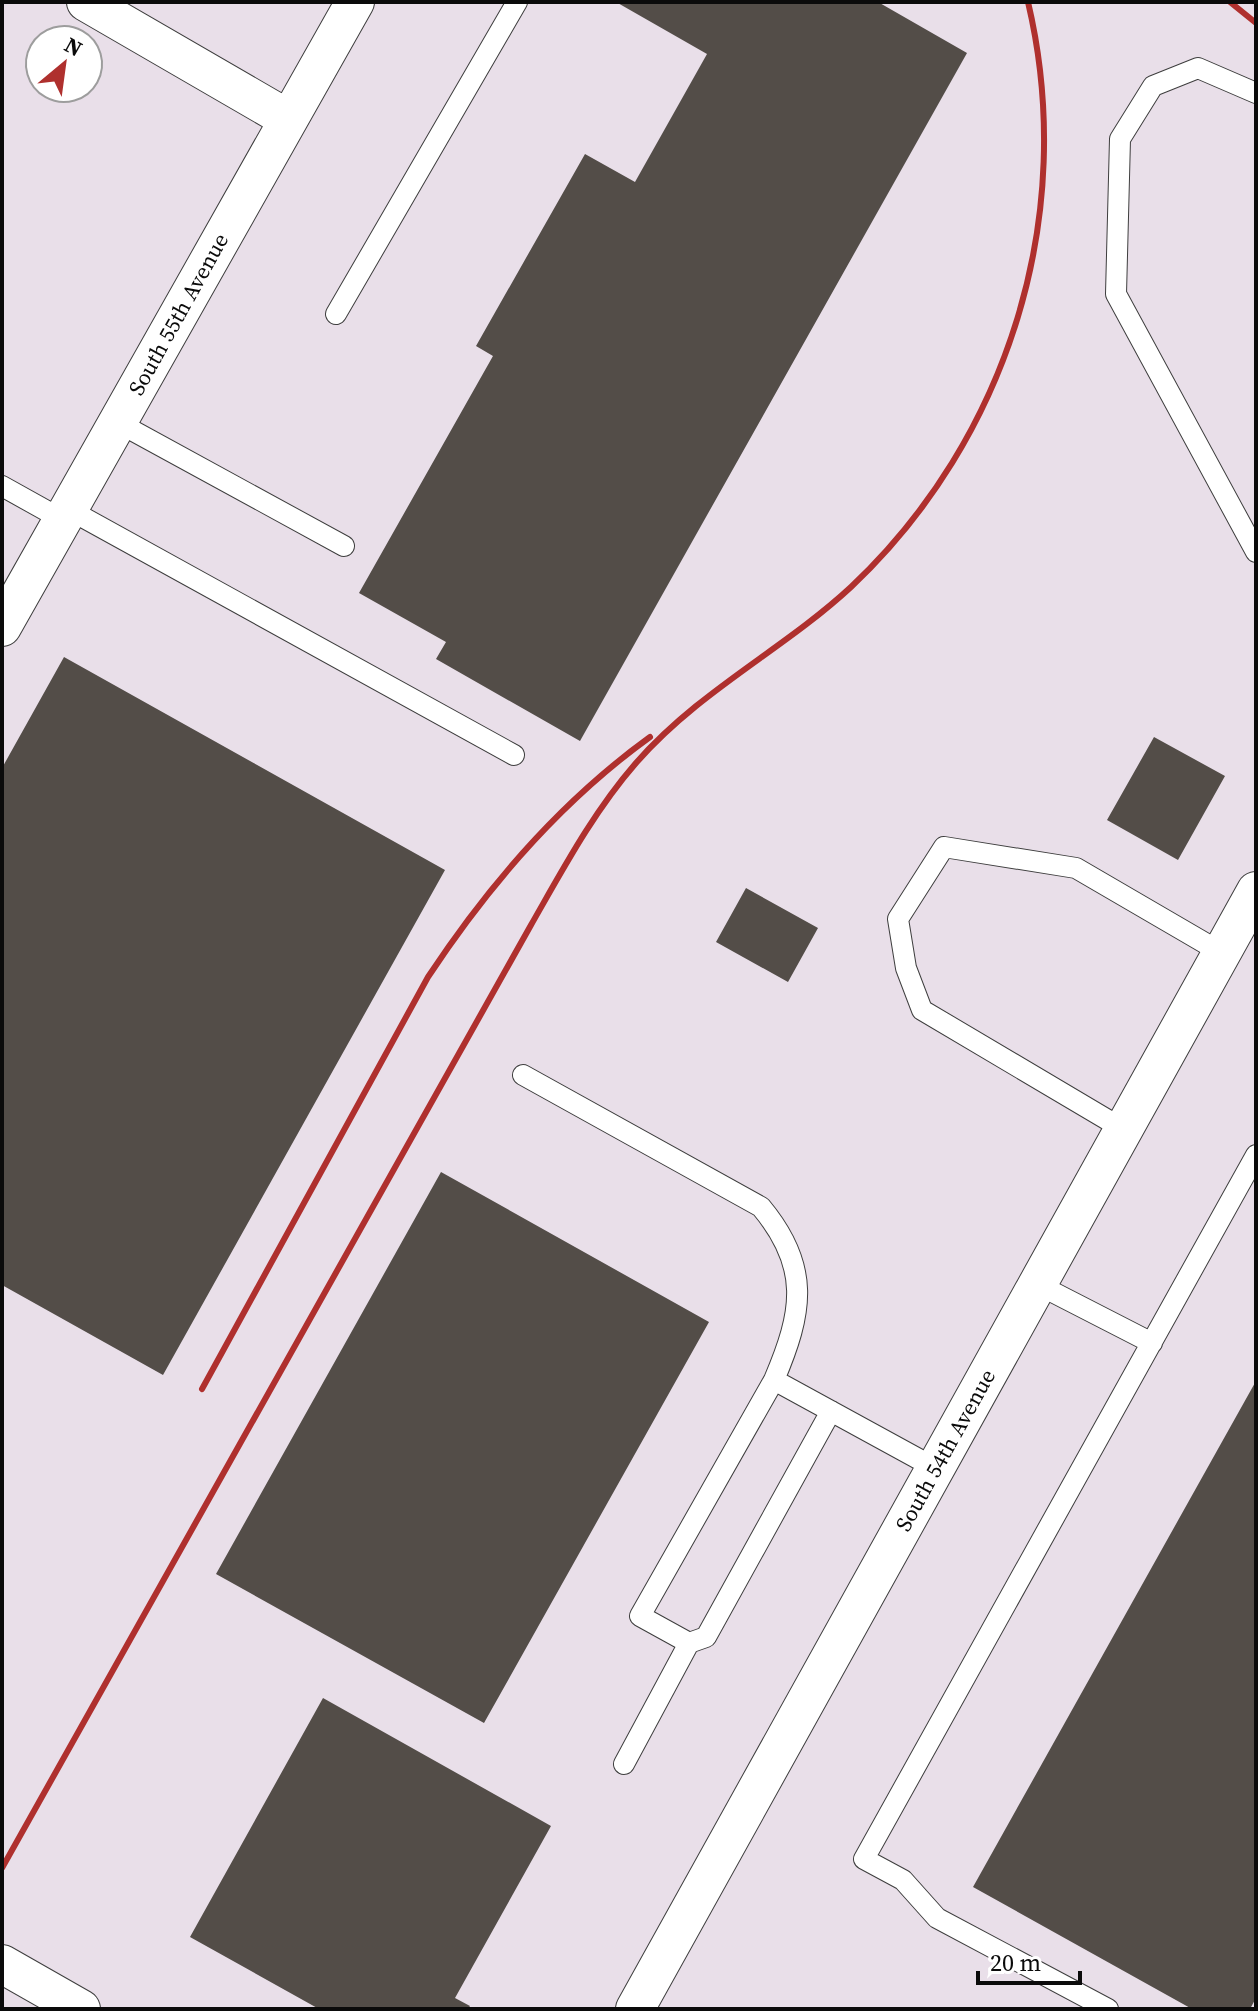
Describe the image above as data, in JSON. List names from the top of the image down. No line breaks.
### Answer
{"streets":{"street":["South 55th Avenue","South 54th Avenue"]},"scale_bar":"20 m","north":"top right"}
